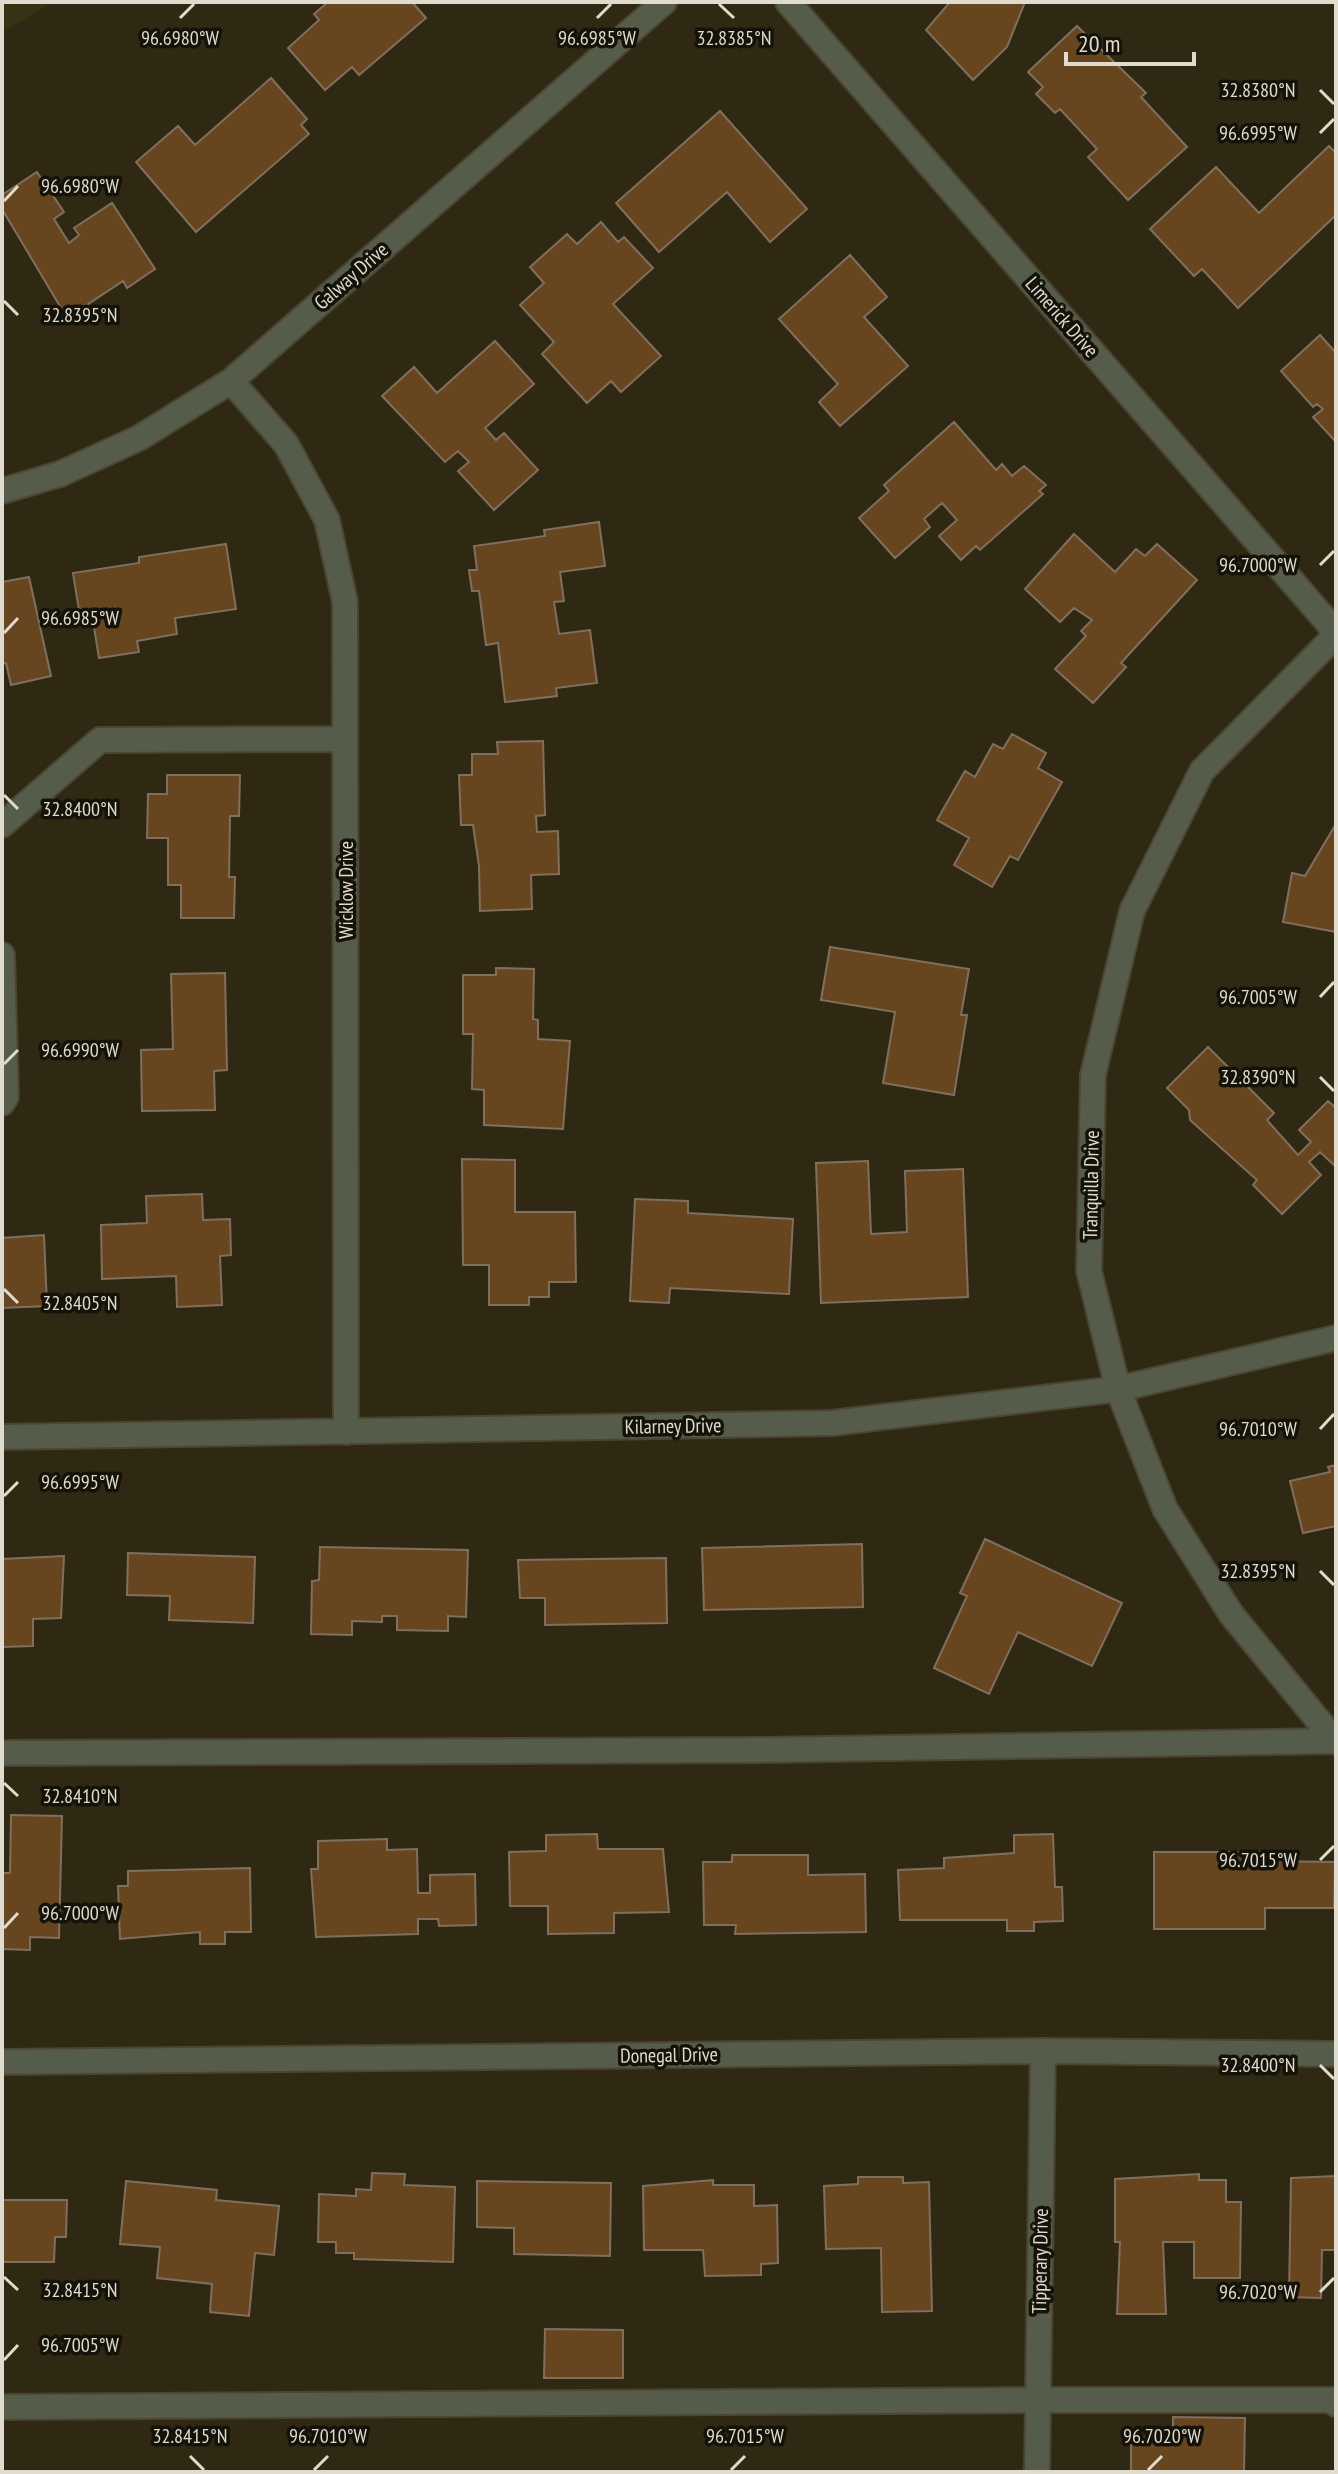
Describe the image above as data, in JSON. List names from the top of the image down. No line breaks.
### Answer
{"streets":{"street":["Galway Drive","Limerick Drive","Wicklow Drive","Tranquilla Drive","Kilarney Drive","Donegal Drive","Tipperary Drive"]},"crossings":[["Galway Drive","Wicklow Drive"],["Limerick Drive","Tranquilla Drive"],["Wicklow Drive","Kilarney Drive"],["Tranquilla Drive","Kilarney Drive"],["Donegal Drive","Tipperary Drive"]],"scale_bar":"20 m","coordinates":["32.8385°N","96.6980°W","96.6985°W","32.8380°N","96.6995°W","32.8395°N","96.7000°W","32.8400°N","96.7005°W","96.6990°W","32.8390°N","32.8405°N","96.7010°W","32.8410°N","96.7015°W","32.8415°N","96.7020°W"]}
